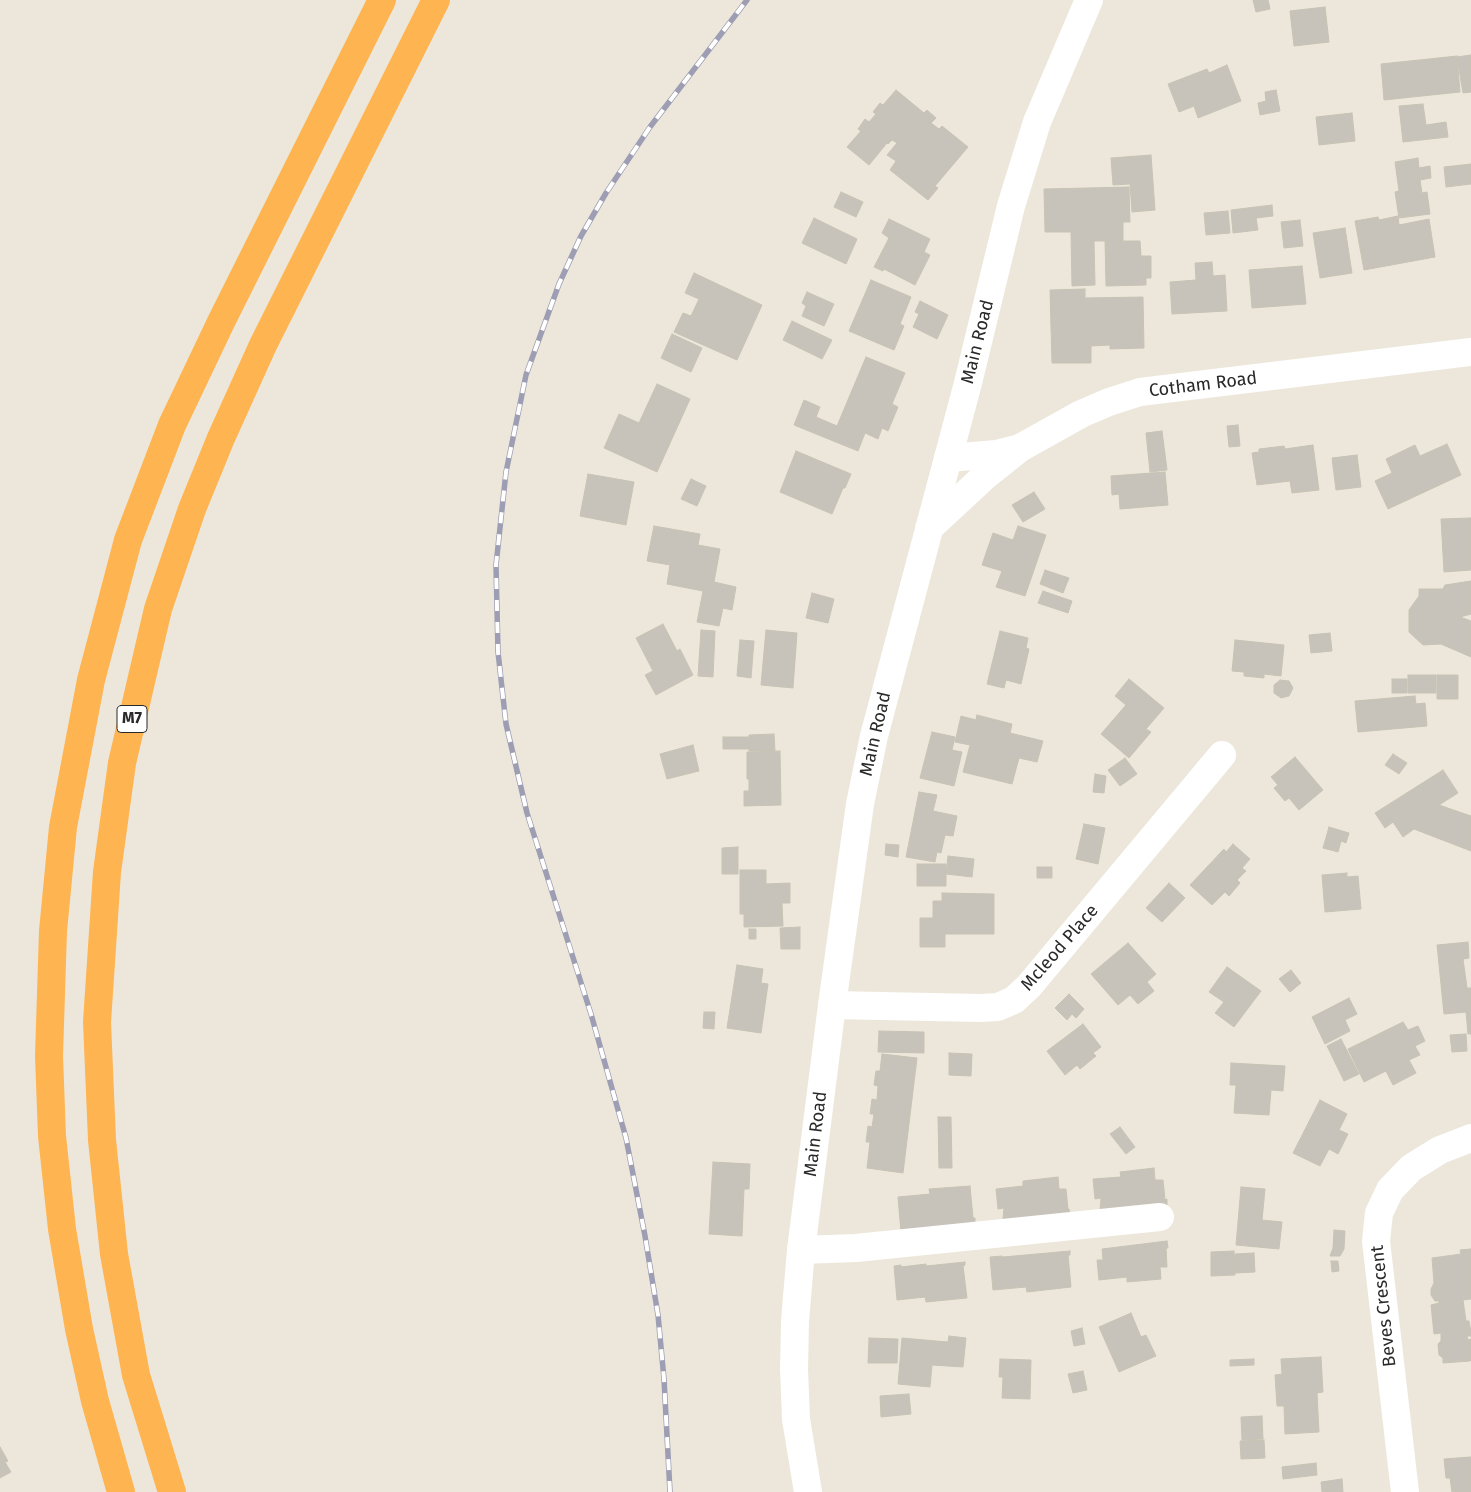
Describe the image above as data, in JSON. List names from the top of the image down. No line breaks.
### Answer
{"streets":{"highway":["M7"],"street":["Main Road","Cotham Road","Mcleod Place","Beves Crescent"]},"crossings":[["Main Road","Cotham Road"],["Main Road","Mcleod Place"]]}
